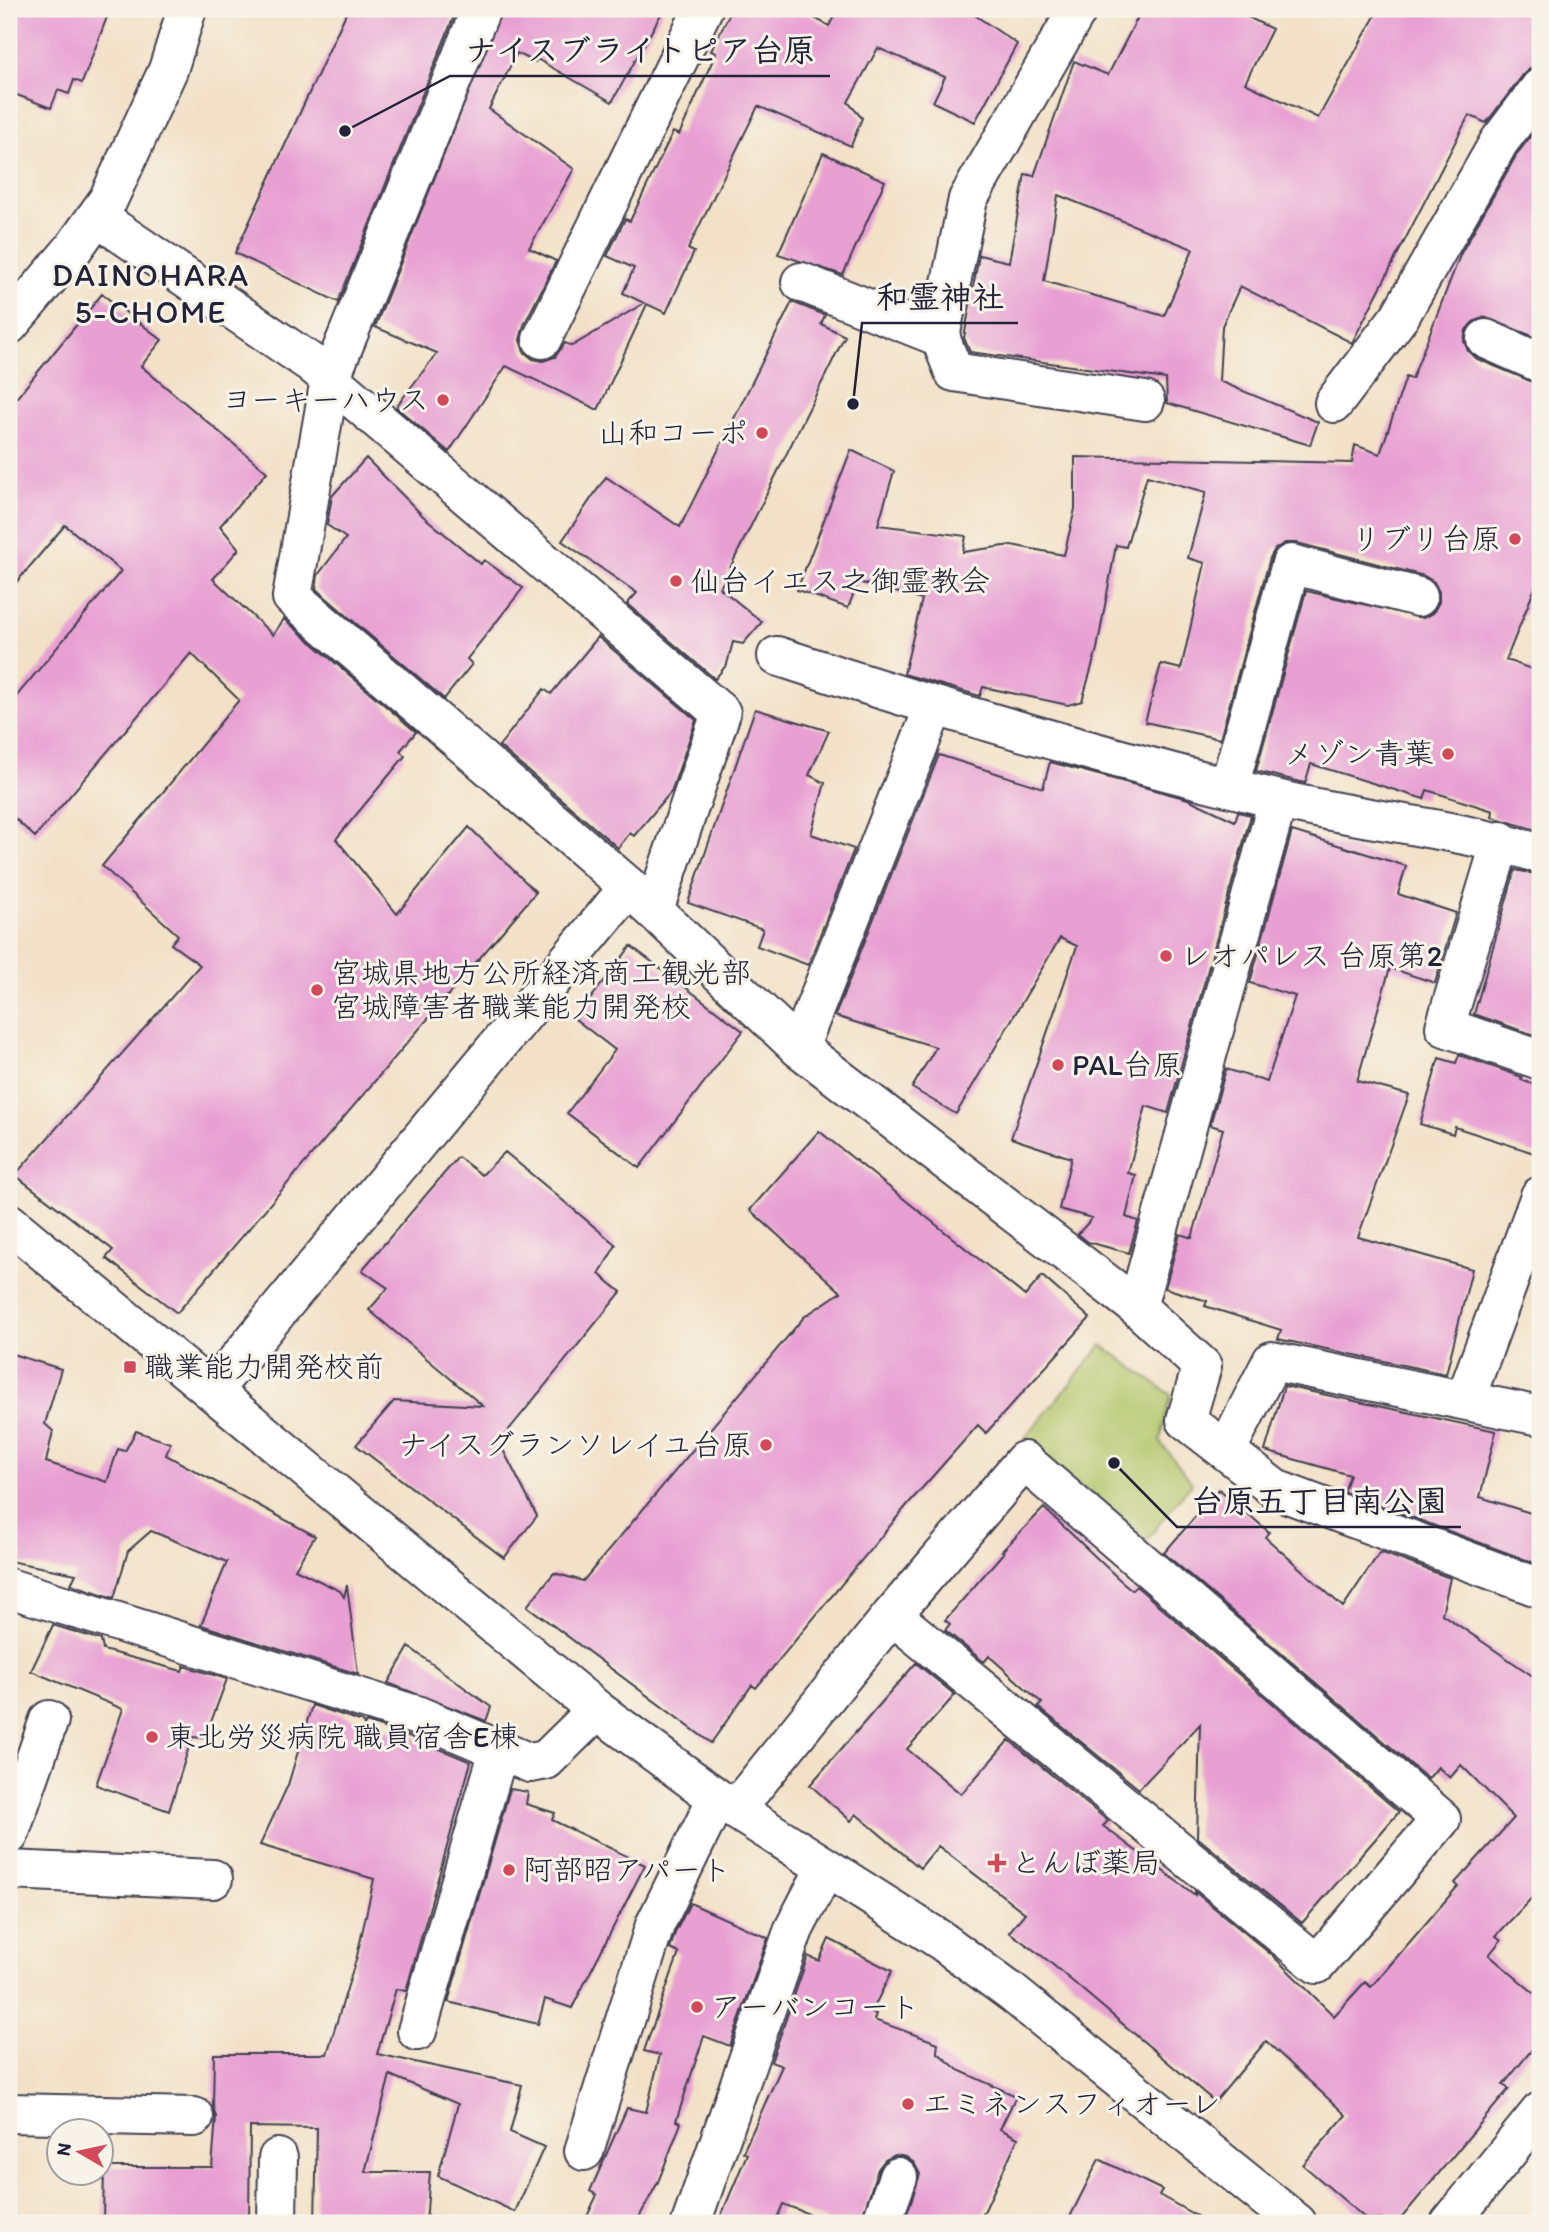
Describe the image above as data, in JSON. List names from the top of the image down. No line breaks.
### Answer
{"districts":["DAINOHARA 5-CHOME"],"places":{"other":["ナイスブライトピア台原","ヨーキーハウス","和霊神社","山和コーポ","リブリ台原","仙台イエス之御霊教会","メゾン青葉","レオパレス 台原第2","宮城県地方公所経済商工観光部 宮城障害者職業能力開発校","PAL台原","ナイスグランソレイユ台原","台原五丁目南公園","東北労災病院 職員宿舎E棟","阿部昭アパート","アーバンコート","エミネンスフィオーレ"],"transit":["職業能力開発校前"],"health":["とんぼ薬局"]},"north":"left"}
